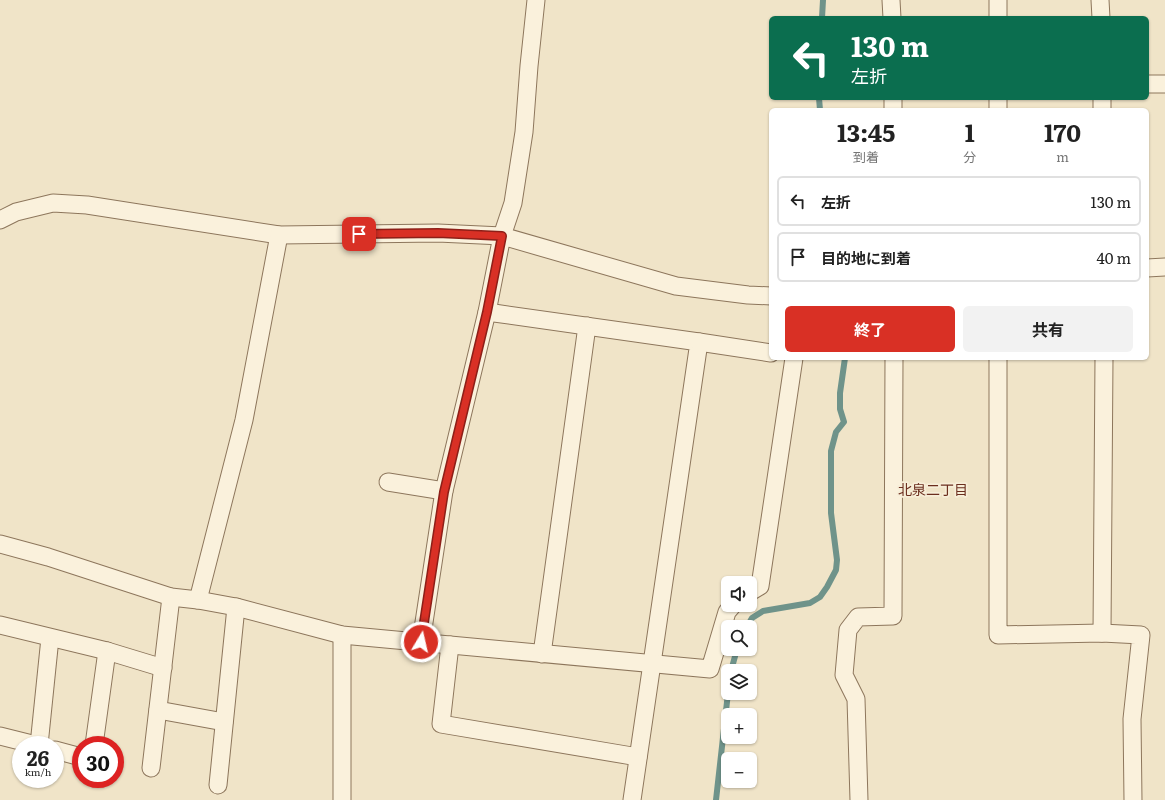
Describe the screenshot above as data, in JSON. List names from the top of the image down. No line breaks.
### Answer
{"districts":["北泉二丁目"],"page":{"turn":["130 m","左折"],"eta":["13:45","到着","1","分","170","m"],"list":[{"name":"左折","value":"130 m"},{"name":"目的地に到着","value":"40 m"}],"buttons":["終了","共有"],"map_buttons":["+","−"],"speed":"26 km/h","limit":"30"}}
